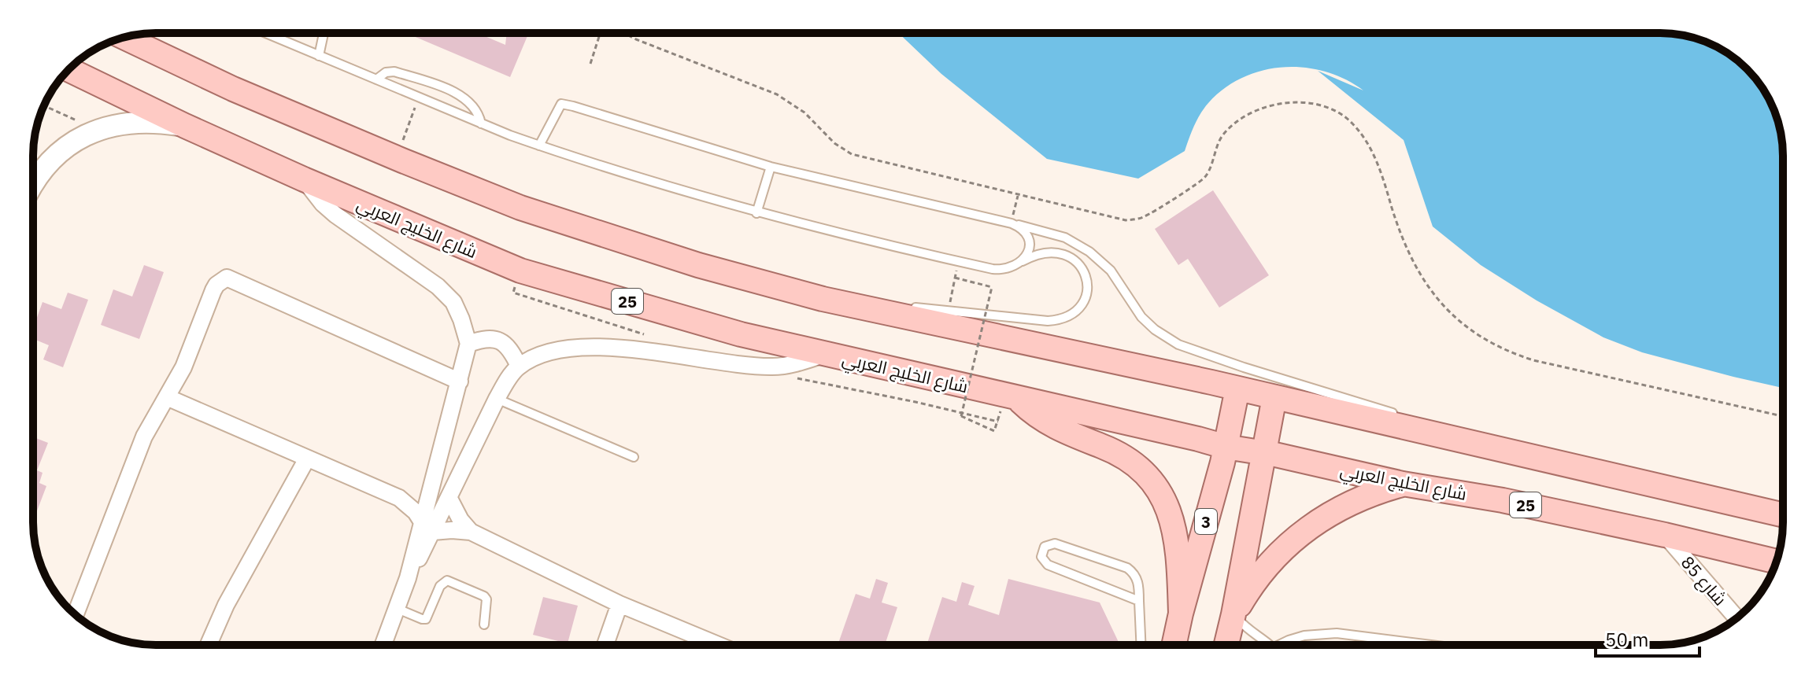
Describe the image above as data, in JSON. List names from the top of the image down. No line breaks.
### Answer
{"streets":{"main road":["شارع الخليج العربي","25","3"],"street":["شارع 85"]},"crossings":[["شارع الخليج العربي","3"],["شارع الخليج العربي","شارع 85"]],"scale_bar":"50 m"}
